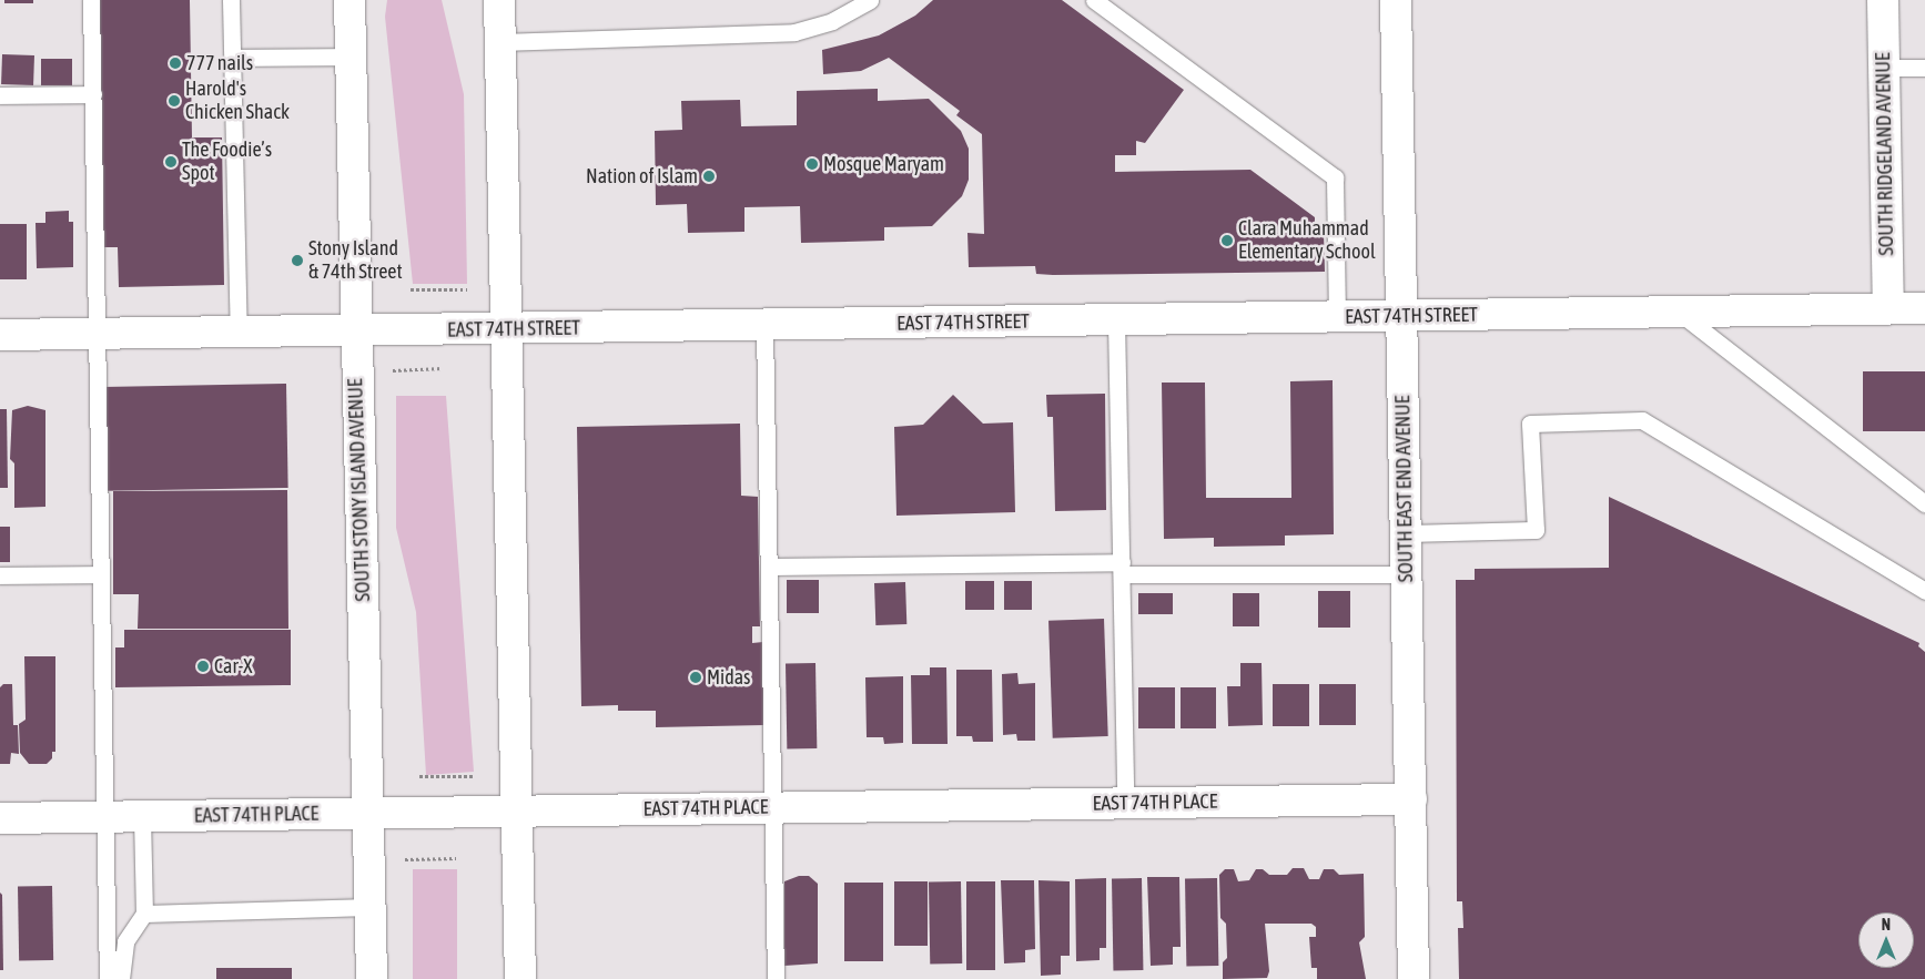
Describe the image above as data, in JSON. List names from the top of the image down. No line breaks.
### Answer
{"streets":{"main road":["SOUTH RIDGELAND AVENUE","EAST 74TH STREET","SOUTH EAST END AVENUE","SOUTH STONY ISLAND AVENUE","EAST 74TH PLACE"]},"crossings":[["SOUTH RIDGELAND AVENUE","EAST 74TH STREET"],["EAST 74TH STREET","SOUTH EAST END AVENUE"],["EAST 74TH STREET","SOUTH STONY ISLAND AVENUE"],["SOUTH EAST END AVENUE","EAST 74TH PLACE"],["SOUTH STONY ISLAND AVENUE","EAST 74TH PLACE"]],"places":["777 nails","Harold's Chicken Shack","The Foodie’s Spot","Mosque Maryam","Nation of Islam","Clara Muhammad Elementary School","Stony Island & 74th Street","Car-X","Midas"],"north":"top"}
